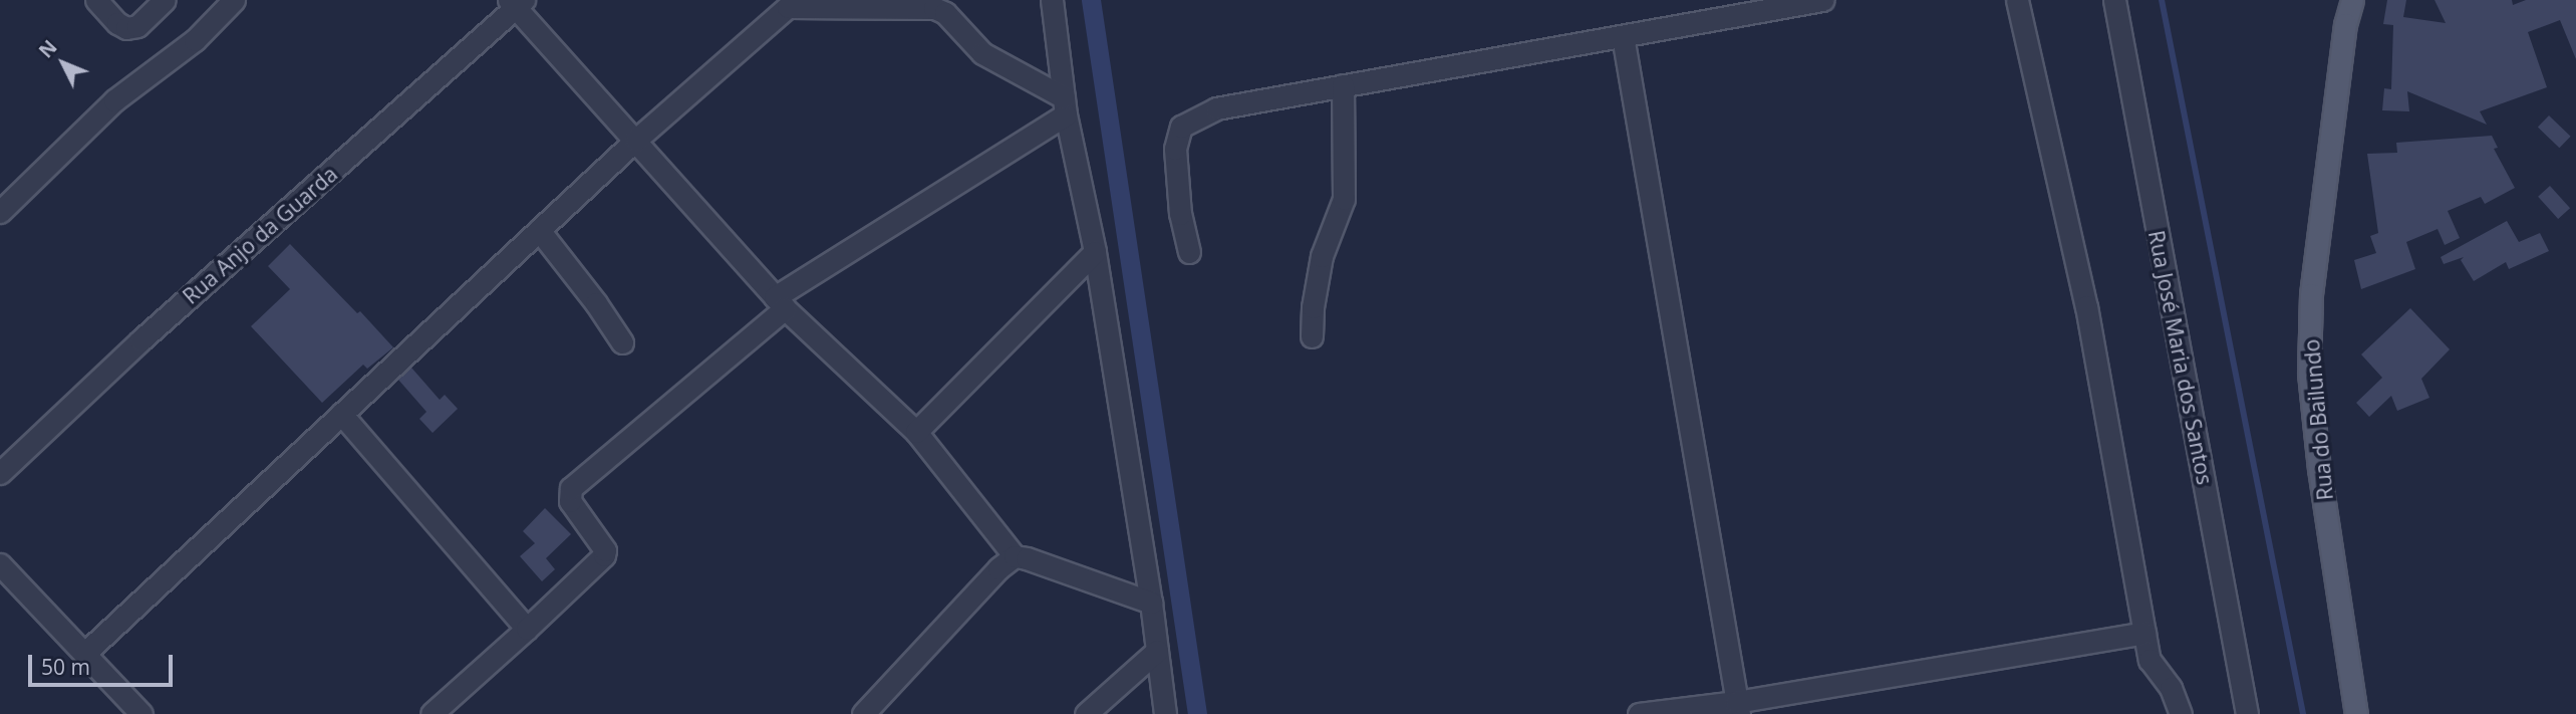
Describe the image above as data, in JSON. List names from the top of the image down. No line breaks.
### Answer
{"streets":{"main road":["Rua do Bailundo"],"street":["Rua Anjo da Guarda","Rua José Maria dos Santos"]},"scale_bar":"50 m","north":"top left"}
